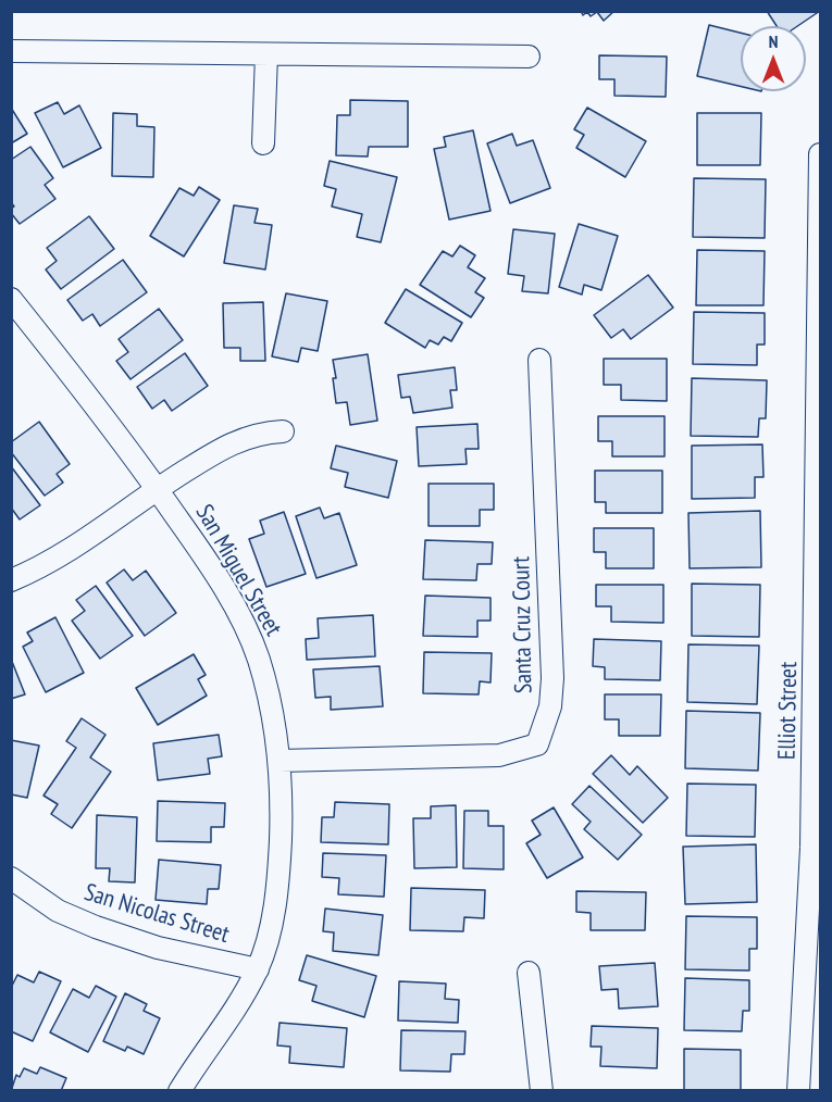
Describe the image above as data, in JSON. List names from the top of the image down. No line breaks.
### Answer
{"streets":{"street":["San Miguel Street","Santa Cruz Court","Elliot Street","San Nicolas Street"]},"crossings":[["San Miguel Street","Santa Cruz Court"],["San Miguel Street","San Nicolas Street"]],"north":"top"}
